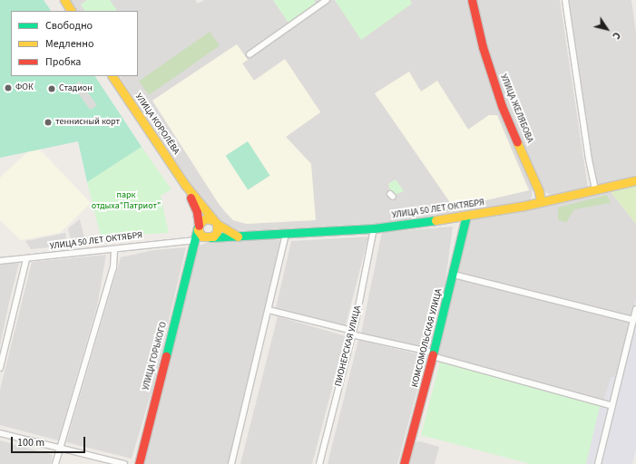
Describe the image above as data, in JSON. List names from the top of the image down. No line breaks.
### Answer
{"streets":{"main road":["УЛИЦА ЖЕЛЯБОВА","УЛИЦА КОРОЛЁВА","УЛИЦА 50 ЛЕТ ОКТЯБРЯ","КОМСОМОЛЬСКАЯ УЛИЦА","УЛИЦА ГОРЬКОГО"],"street":["ПИОНЕРСКАЯ УЛИЦА"]},"crossings":[["УЛИЦА ЖЕЛЯБОВА","УЛИЦА 50 ЛЕТ ОКТЯБРЯ"],["УЛИЦА КОРОЛЁВА","УЛИЦА 50 ЛЕТ ОКТЯБРЯ"],["УЛИЦА КОРОЛЁВА","УЛИЦА ГОРЬКОГО"],["УЛИЦА 50 ЛЕТ ОКТЯБРЯ","КОМСОМОЛЬСКАЯ УЛИЦА"],["УЛИЦА 50 ЛЕТ ОКТЯБРЯ","ПИОНЕРСКАЯ УЛИЦА"],["УЛИЦА 50 ЛЕТ ОКТЯБРЯ","УЛИЦА ГОРЬКОГО"]],"parks":["парк отдыха\"Патриот\""],"places":["ФОК","Стадион","теннисный корт"],"legend":["Свободно","Медленно","Пробка"],"scale_bar":"100 m","north":"bottom right"}
